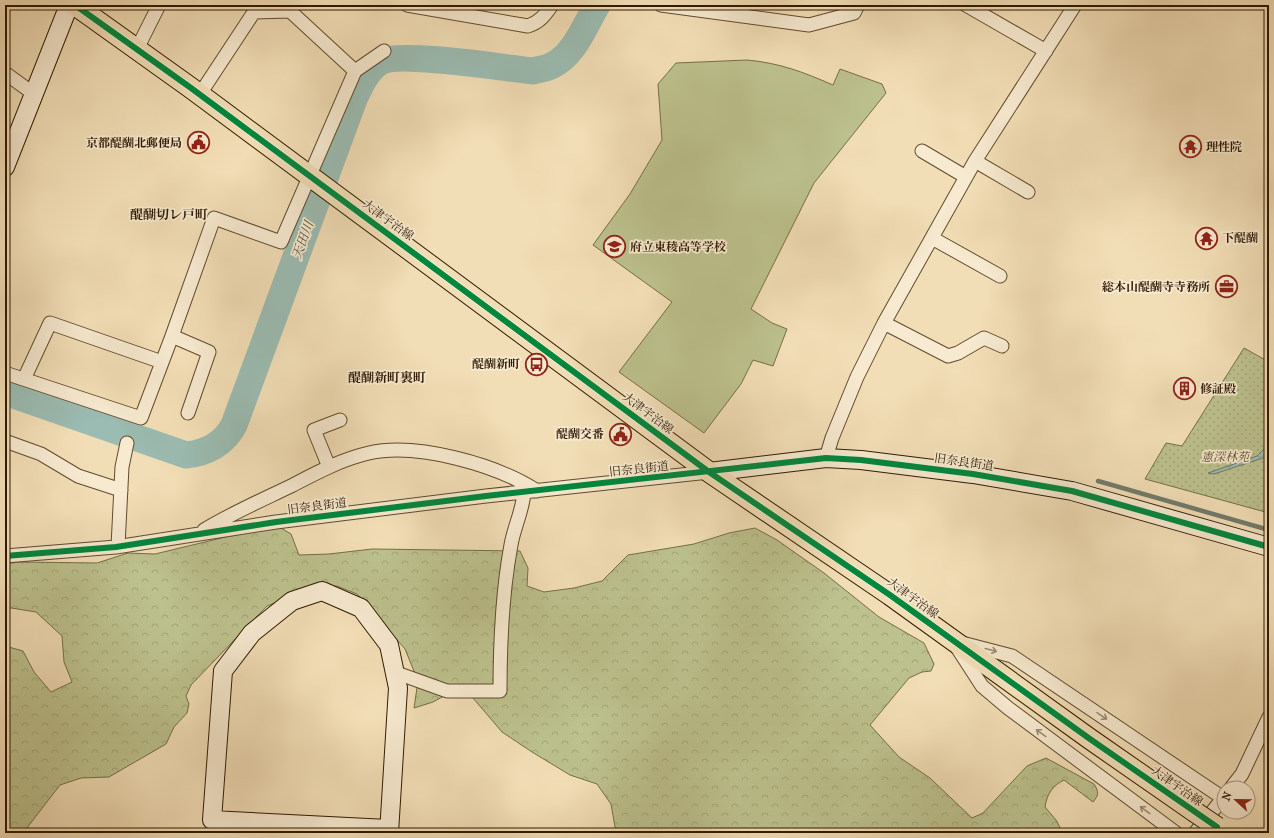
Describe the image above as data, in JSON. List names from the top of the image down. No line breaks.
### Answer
{"streets":{"main road":["大津宇治線"],"street":["旧奈良街道"]},"crossings":[["大津宇治線","旧奈良街道"]],"districts":["醍醐切レ戸町","醍醐新町裏町"],"water":["天田川"],"parks":["憲深林苑"],"places":{"public building":["京都醍醐北郵便局","醍醐交番"],"temple":["理性院","下醍醐"],"school or university":["府立東稜高等学校"],"office":["総本山醍醐寺寺務所"],"bus stop":["醍醐新町"],"building":["修証殿"]},"north":"left"}
